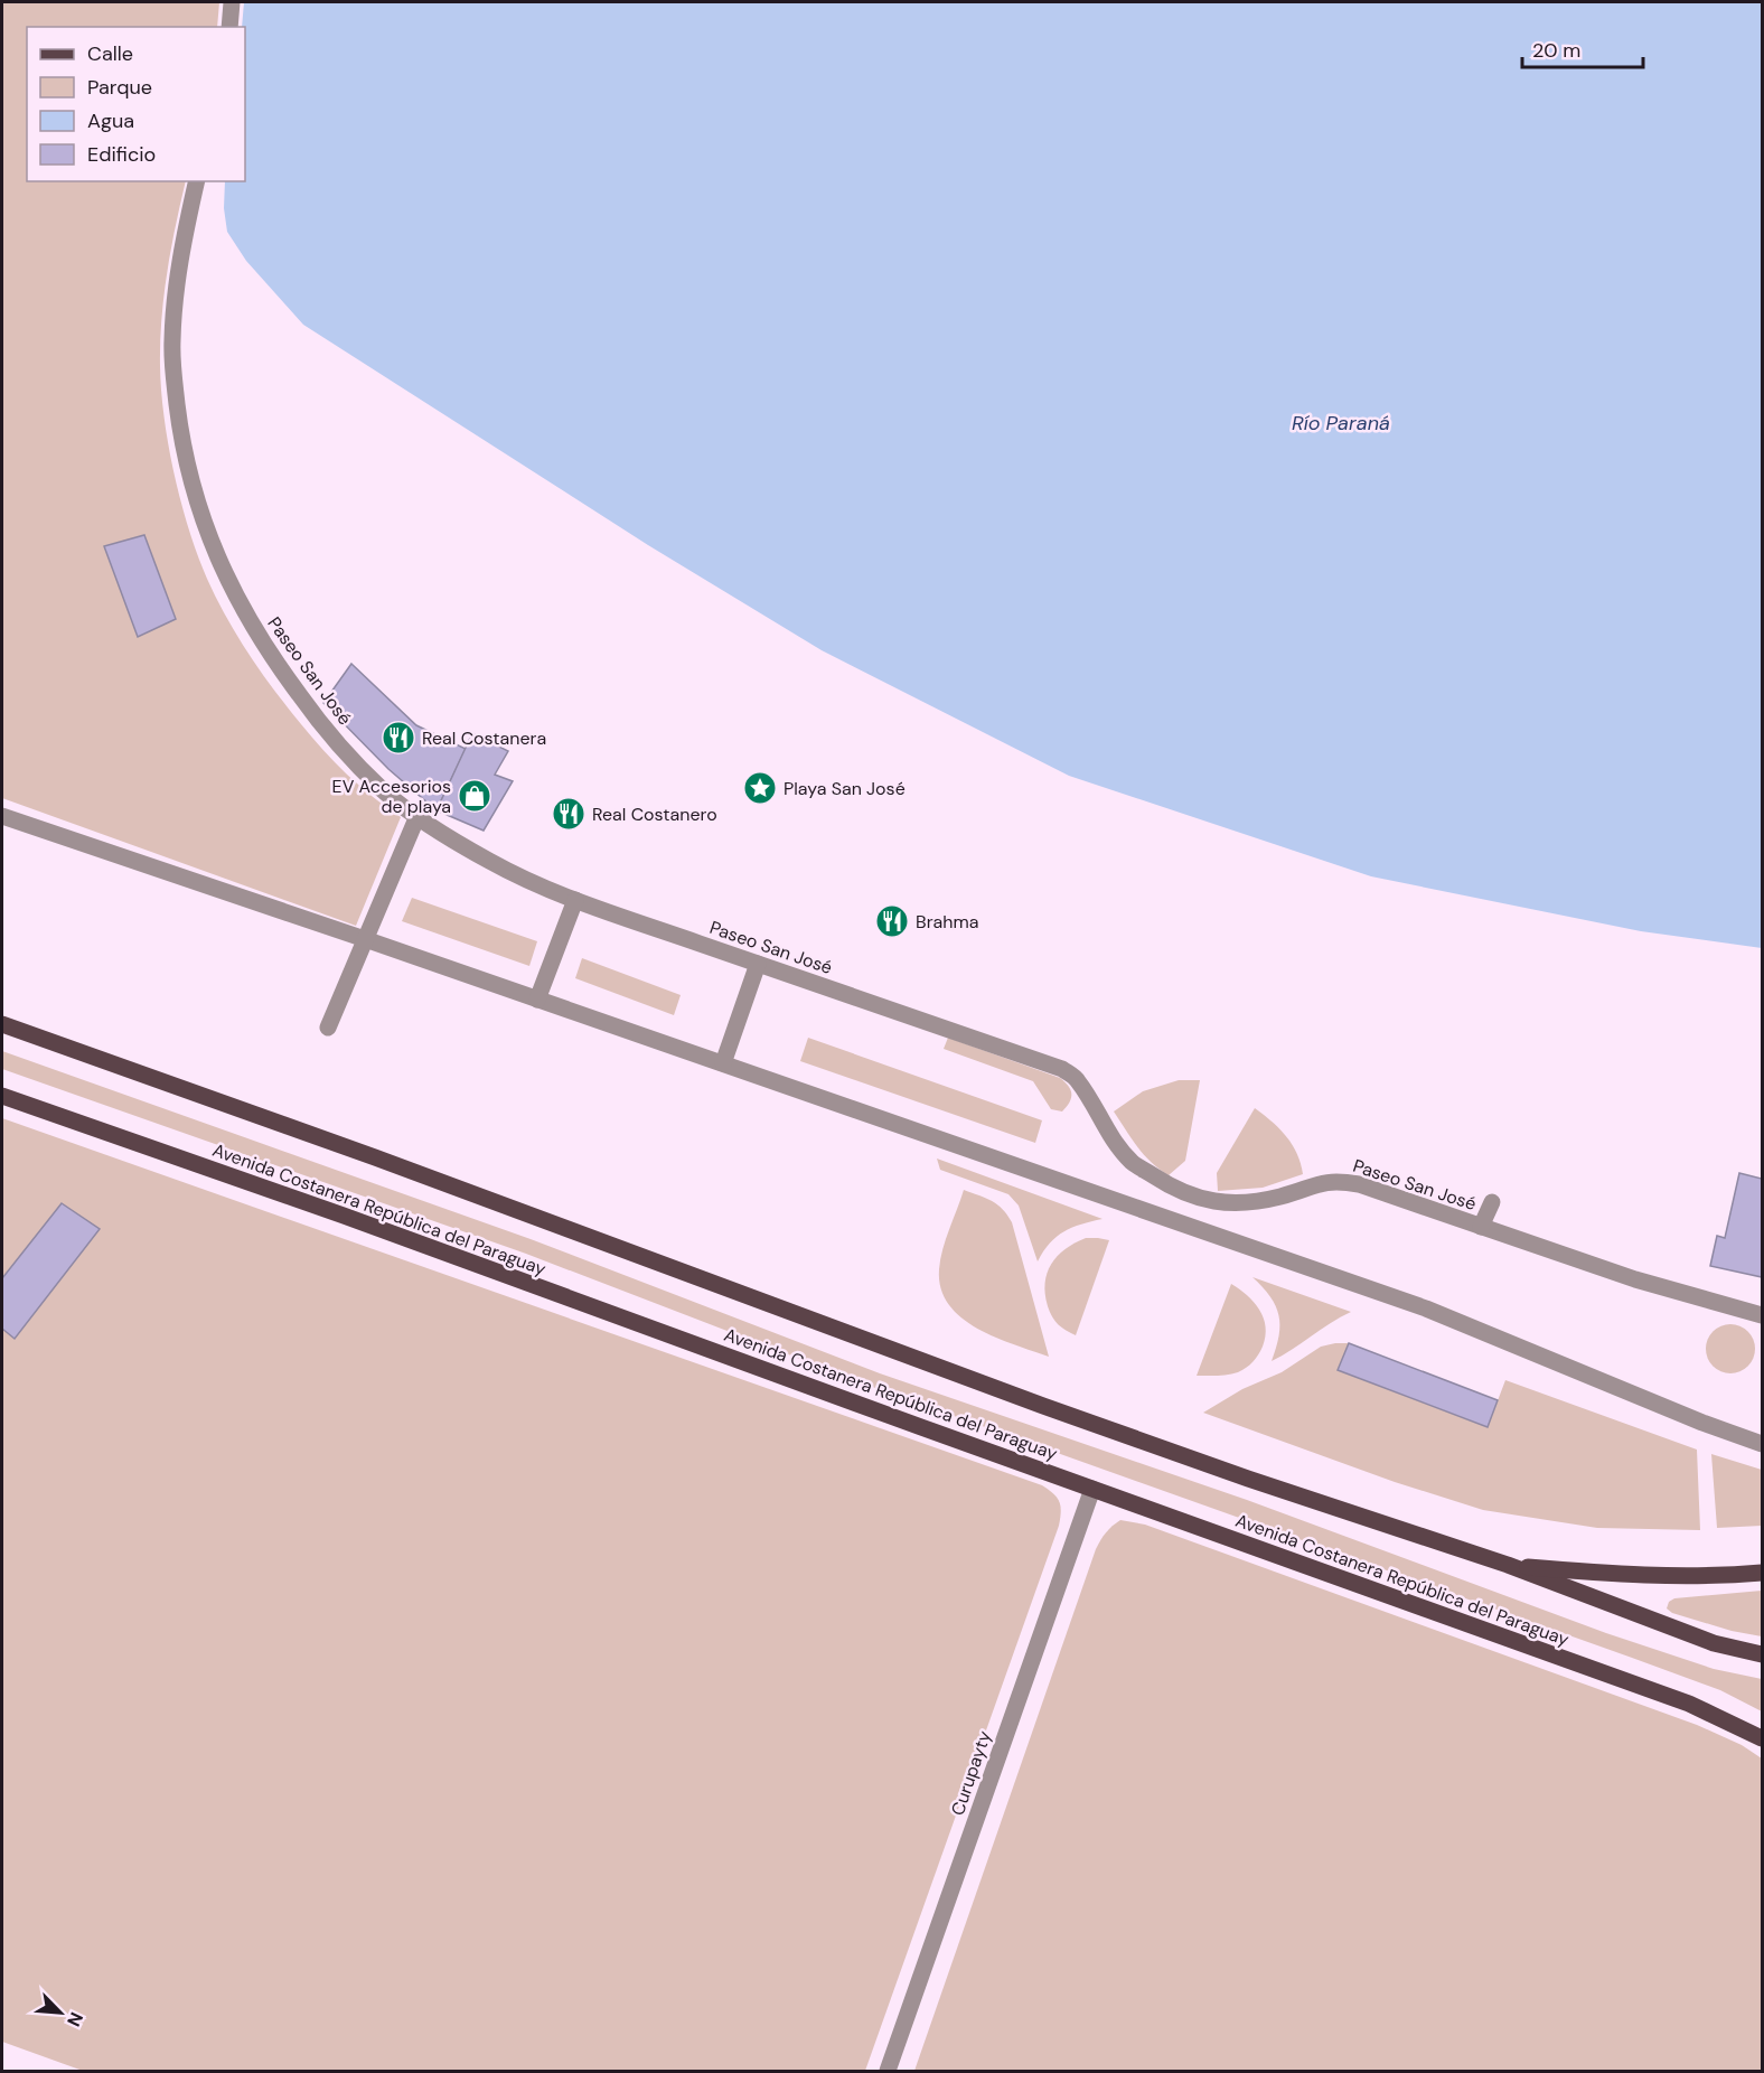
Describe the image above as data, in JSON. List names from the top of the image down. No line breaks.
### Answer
{"streets":{"main road":["Avenida Costanera República del Paraguay"],"street":["Paseo San José","Curupayty"]},"crossings":[["Avenida Costanera República del Paraguay","Curupayty"]],"water":["Río Paraná"],"places":{"restaurant":["Real Costanera","Real Costanero","Brahma"],"place":["Playa San José"],"shop":["EV Accesorios de playa"]},"legend":["Calle","Parque","Agua","Edificio"],"scale_bar":"20 m","north":"bottom right"}
